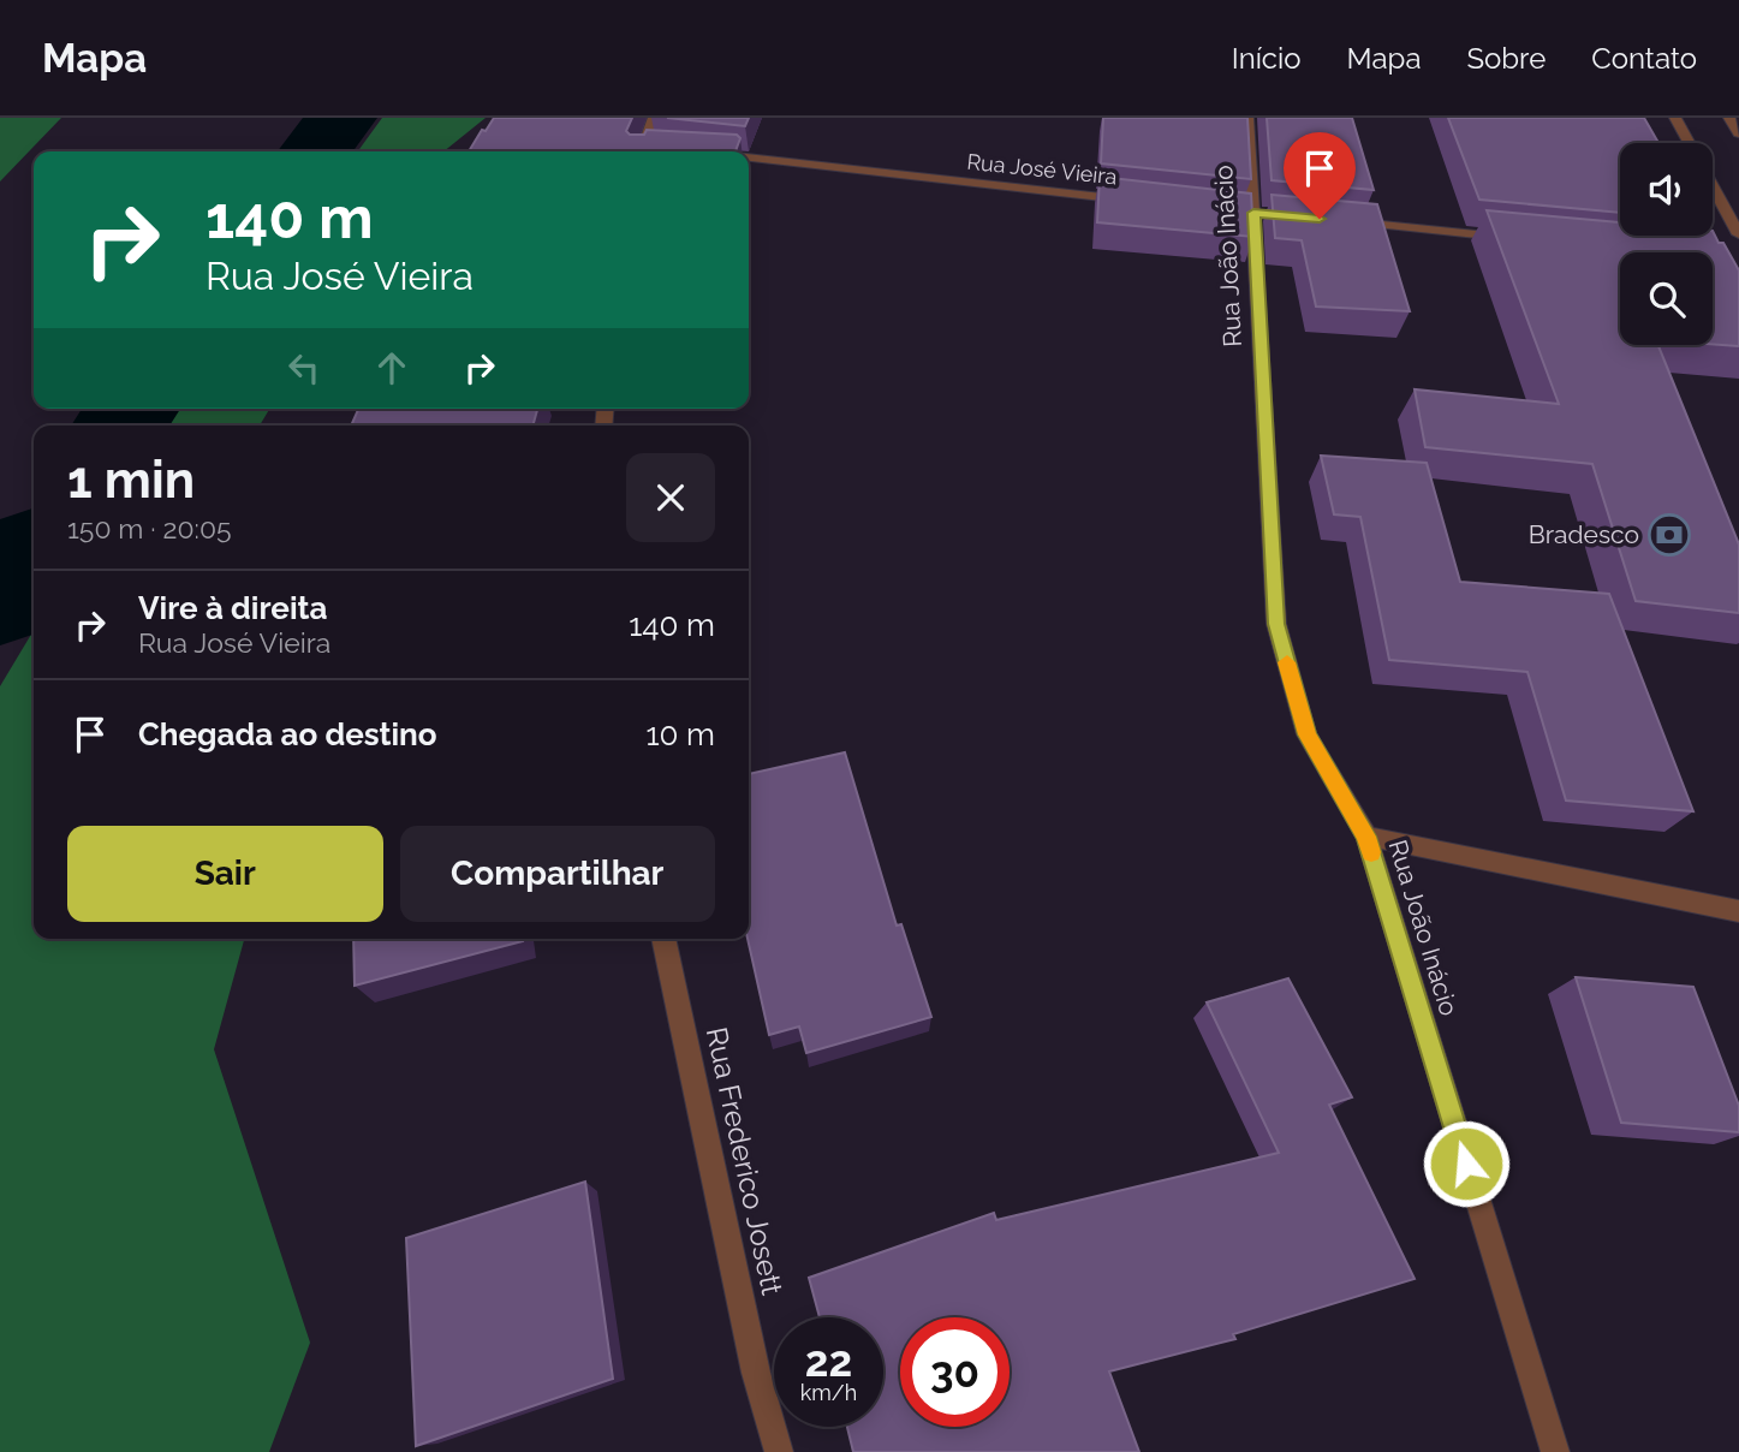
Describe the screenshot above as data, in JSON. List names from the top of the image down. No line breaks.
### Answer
{"streets":{"street":["Rua José Vieira","Rua João Inácio","Rua Frederico Josett"]},"places":{"bank":["Bradesco"]},"page":{"header":"Mapa","nav":["Início","Mapa","Sobre","Contato"],"turn":["140 m","Rua José Vieira"],"heading":["1 min","150 m · 20:05"],"list":[{"name":"Vire à direita","note":"Rua José Vieira","value":"140 m"},{"name":"Chegada ao destino","value":"10 m"}],"buttons":["Sair","Compartilhar"],"speed":"22 km/h","limit":"30"}}
